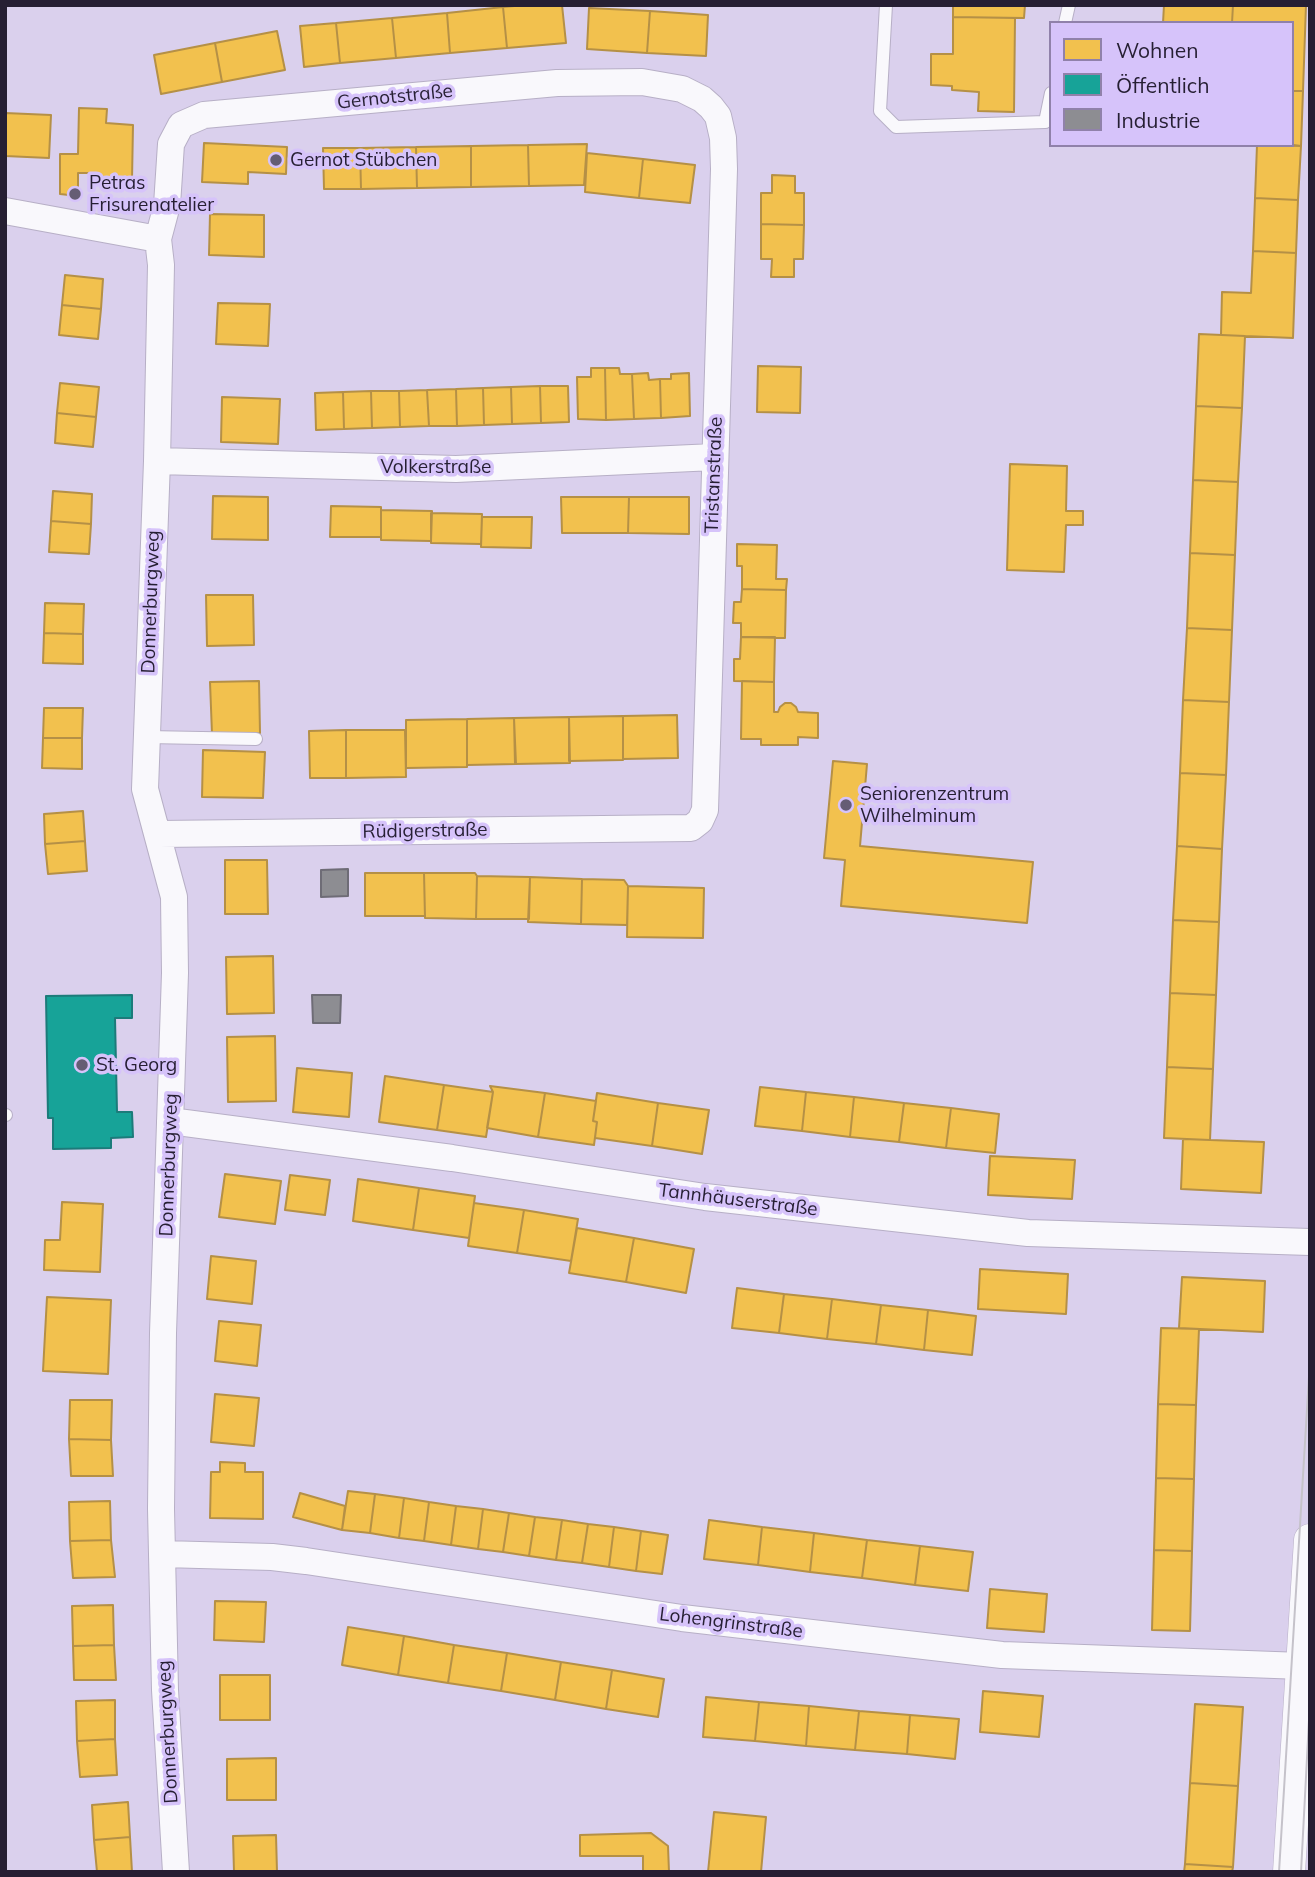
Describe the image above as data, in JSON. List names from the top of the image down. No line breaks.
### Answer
{"streets":{"street":["Gernotstraße","Volkerstraße","Tristanstraße","Donnerburgweg","Rüdigerstraße","Tannhäuserstraße","Lohengrinstraße"]},"crossings":[["Gernotstraße","Tristanstraße"],["Gernotstraße","Donnerburgweg"],["Volkerstraße","Tristanstraße"],["Volkerstraße","Donnerburgweg"],["Tristanstraße","Rüdigerstraße"],["Donnerburgweg","Rüdigerstraße"],["Donnerburgweg","Tannhäuserstraße"],["Donnerburgweg","Lohengrinstraße"]],"places":["Gernot Stübchen","Petras Frisurenatelier","Seniorenzentrum Wilhelminum","St. Georg"],"legend":["Wohnen","Öffentlich","Industrie"]}
